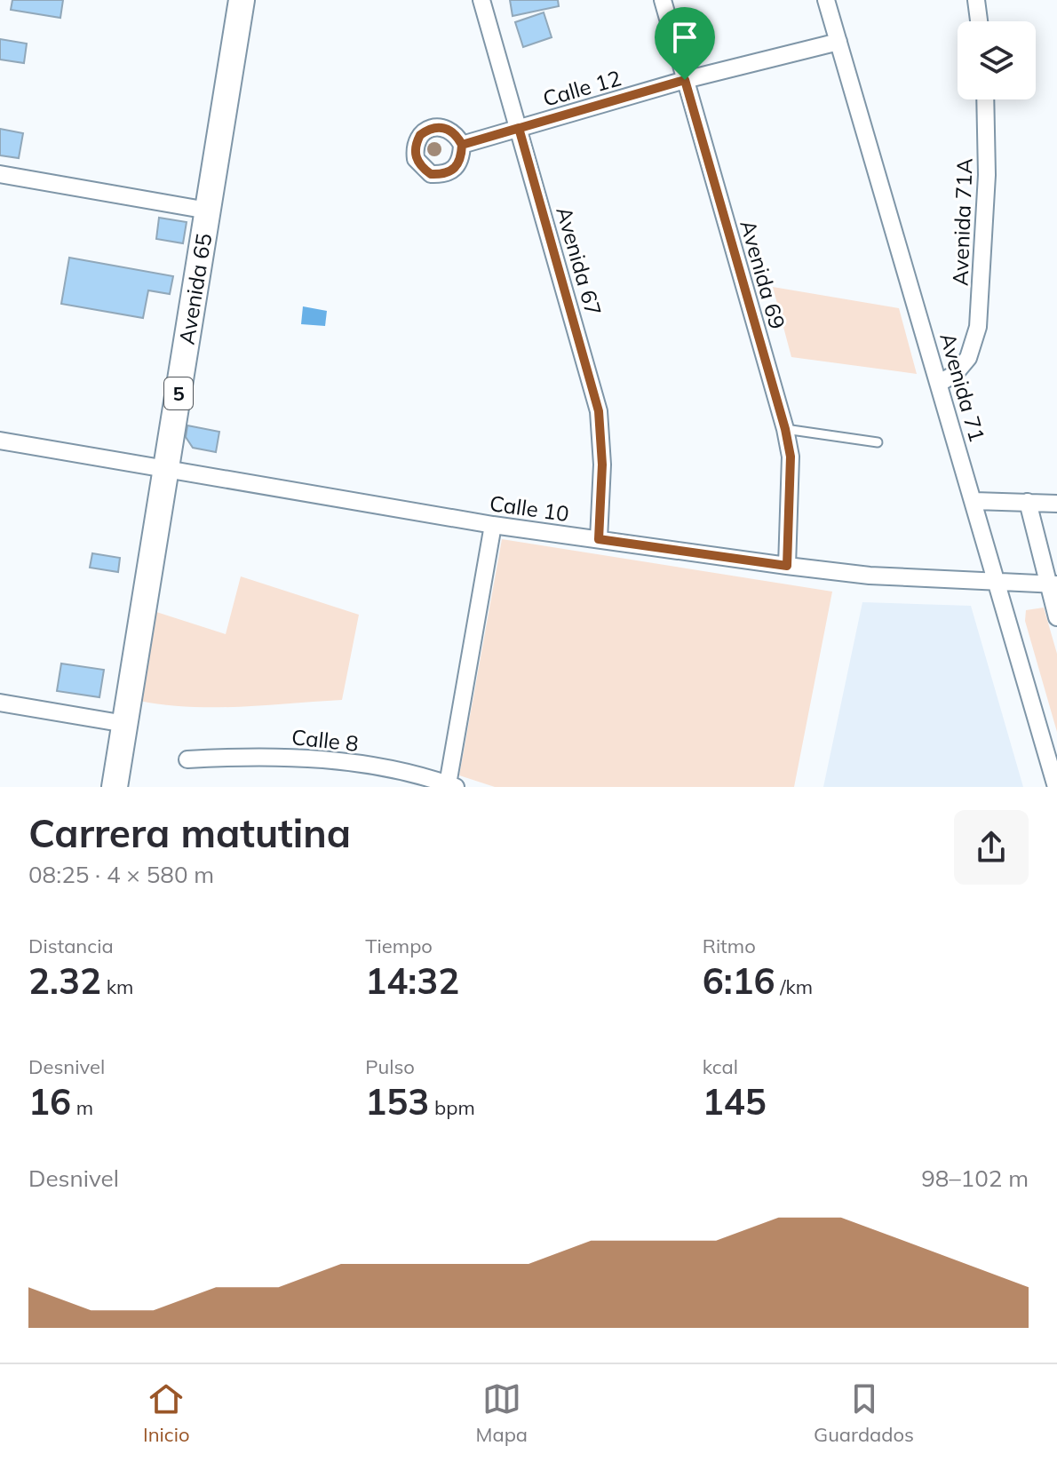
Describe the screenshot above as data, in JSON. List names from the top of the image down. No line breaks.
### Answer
{"streets":{"main road":["Avenida 65","5"],"street":["Calle 12","Avenida 71A","Avenida 67","Avenida 69","Avenida 71","Calle 10","Calle 8"]},"crossings":[["Calle 12","Avenida 67"],["Calle 12","Avenida 69"],["Calle 12","Avenida 71"],["Avenida 71A","Avenida 71"],["Avenida 67","Calle 10"],["Avenida 69","Calle 10"],["Avenida 65","Calle 10"],["Avenida 71","Calle 10"]],"page":{"heading":["Carrera matutina","08:25 · 4 × 580 m"],"stats":[["Distancia","2.32 km"],["Tiempo","14:32"],["Ritmo","6:16 /km"],["Desnivel","16 m"],["Pulso","153 bpm"],["kcal","145"]],"chart":["Desnivel","98–102 m"],"tabs":["Inicio","Mapa","Guardados"]}}
